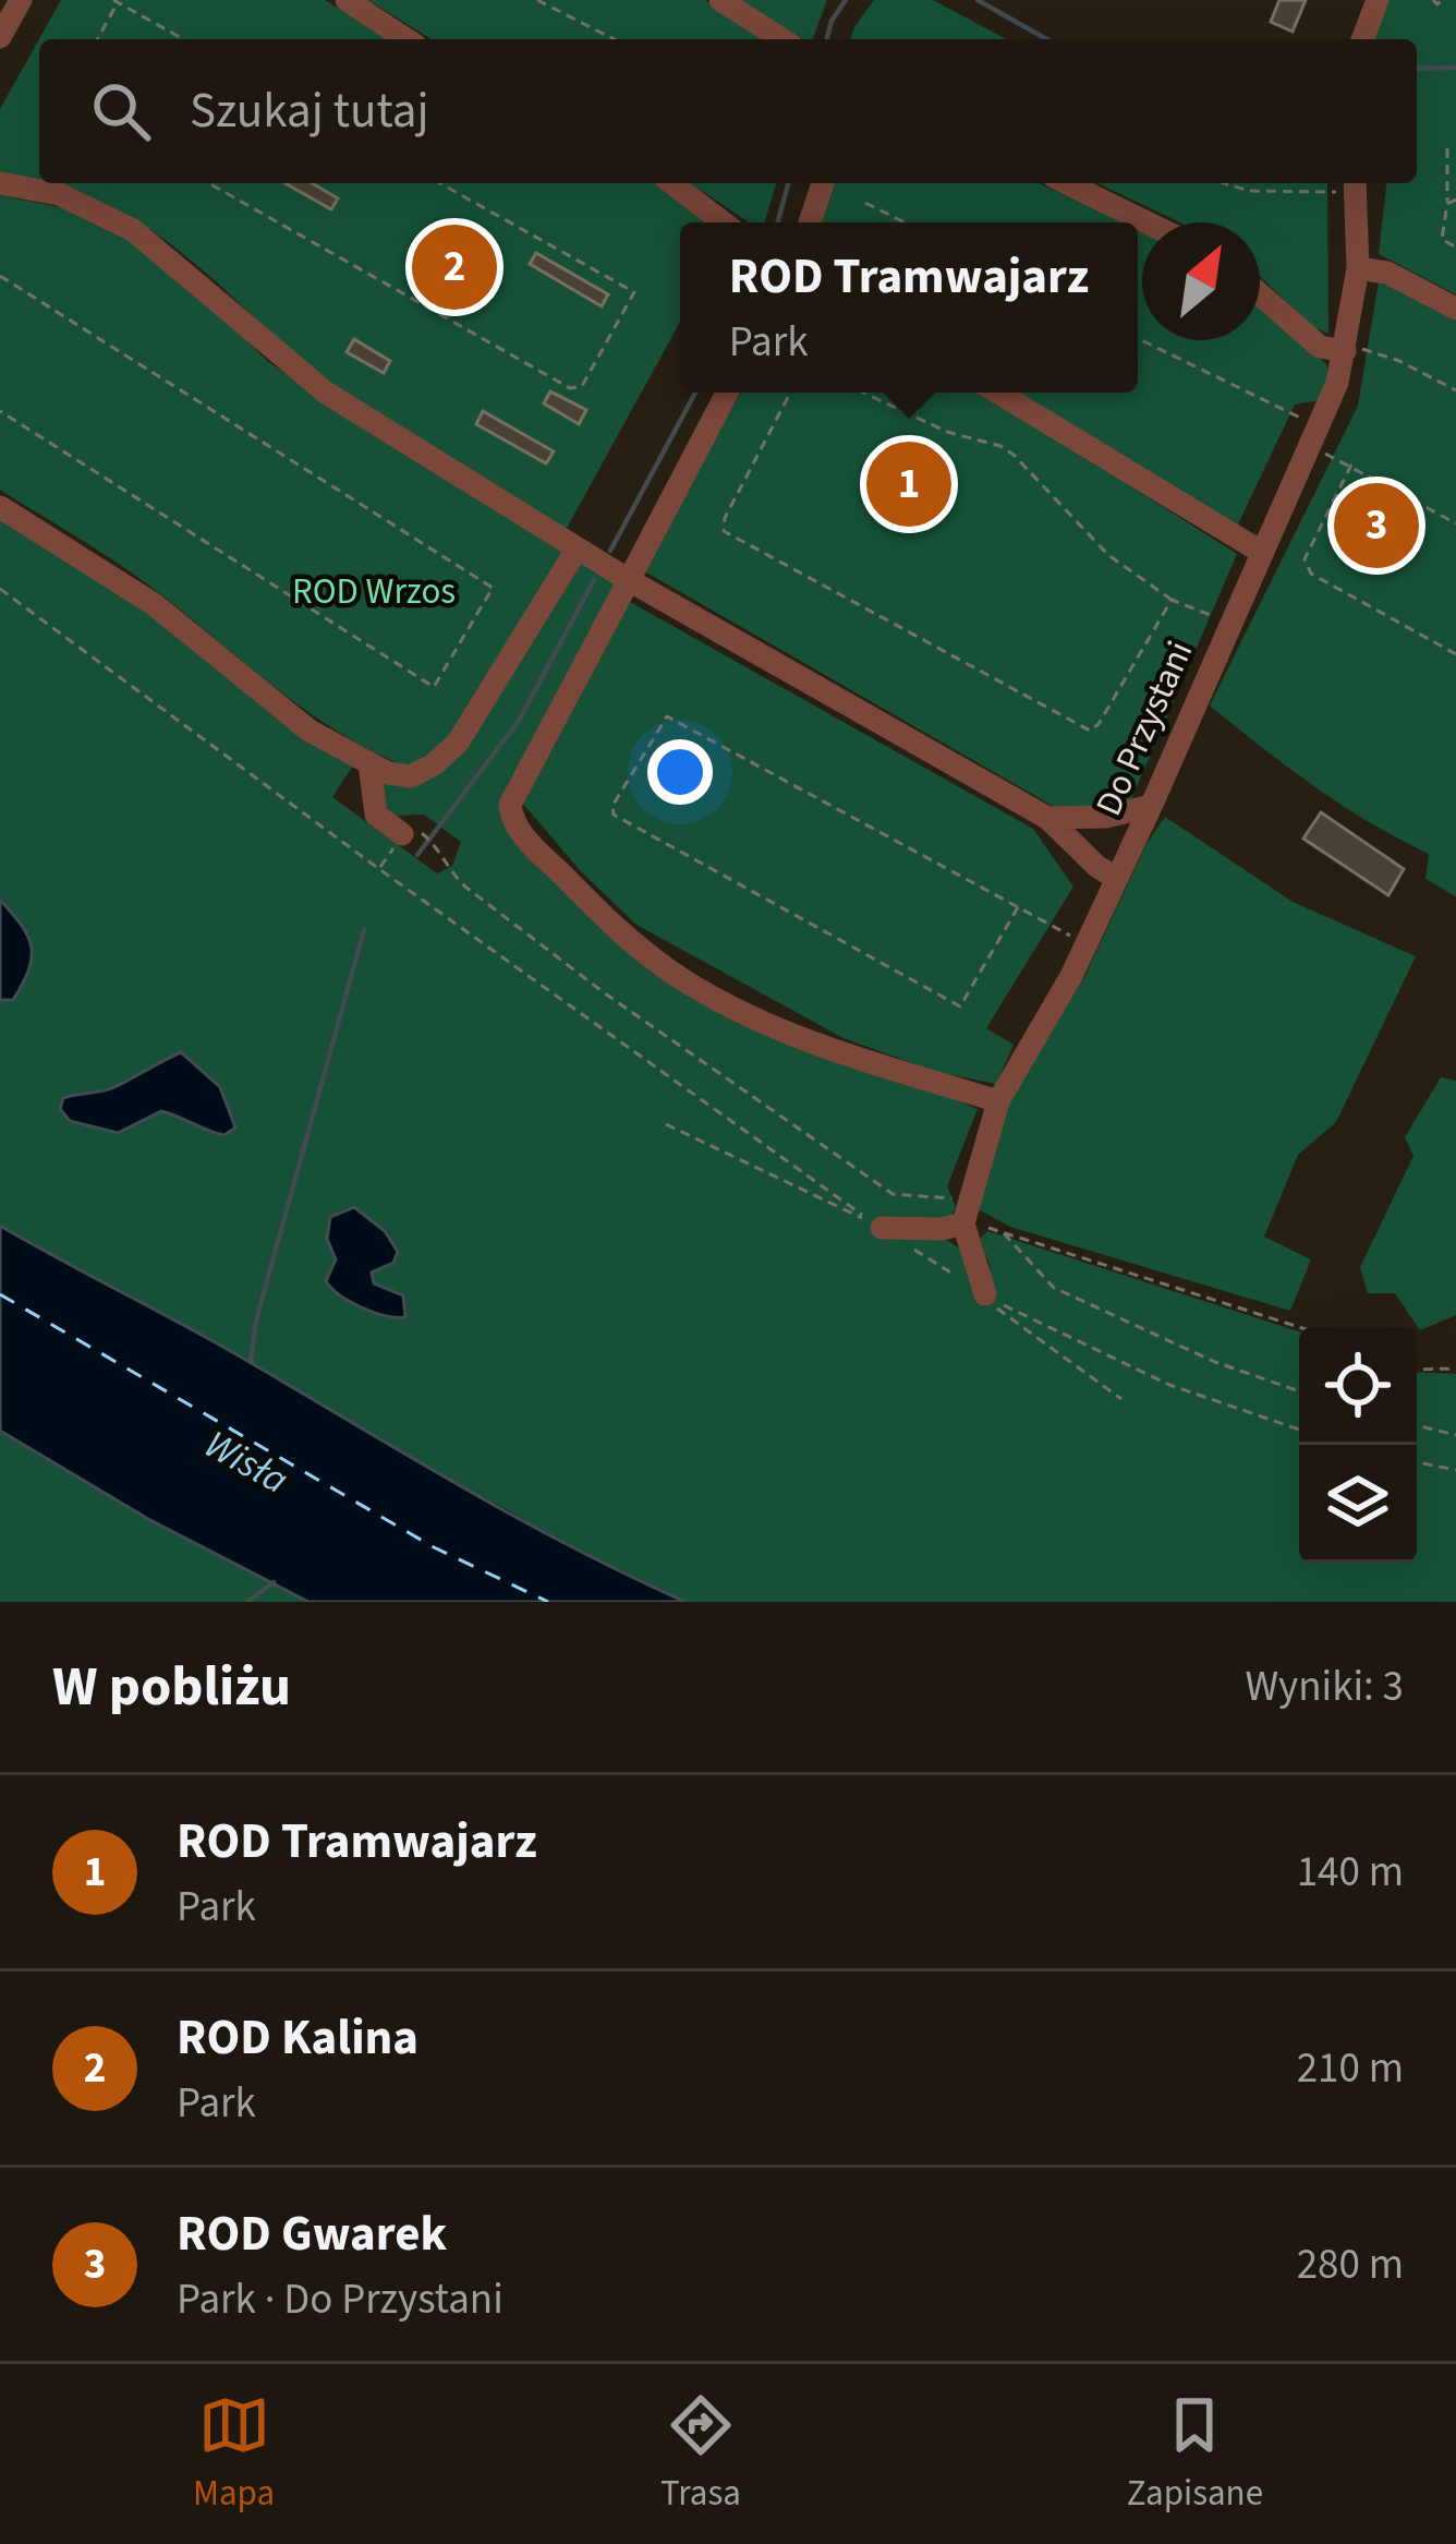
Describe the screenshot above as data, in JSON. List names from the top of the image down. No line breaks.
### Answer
{"streets":{"street":["Do Przystani"]},"water":["Wisła"],"parks":["ROD Wrzos"],"north":"top right","page":{"search":"Szukaj tutaj","pins":["2","1","3"],"popup":["ROD Tramwajarz","Park"],"heading":["W pobliżu","Wyniki: 3"],"list":[{"mark":"1","name":"ROD Tramwajarz","note":"Park","value":"140 m"},{"mark":"2","name":"ROD Kalina","note":"Park","value":"210 m"},{"mark":"3","name":"ROD Gwarek","note":"Park · Do Przystani","value":"280 m"}],"nav":["Mapa","Trasa","Zapisane"]}}
